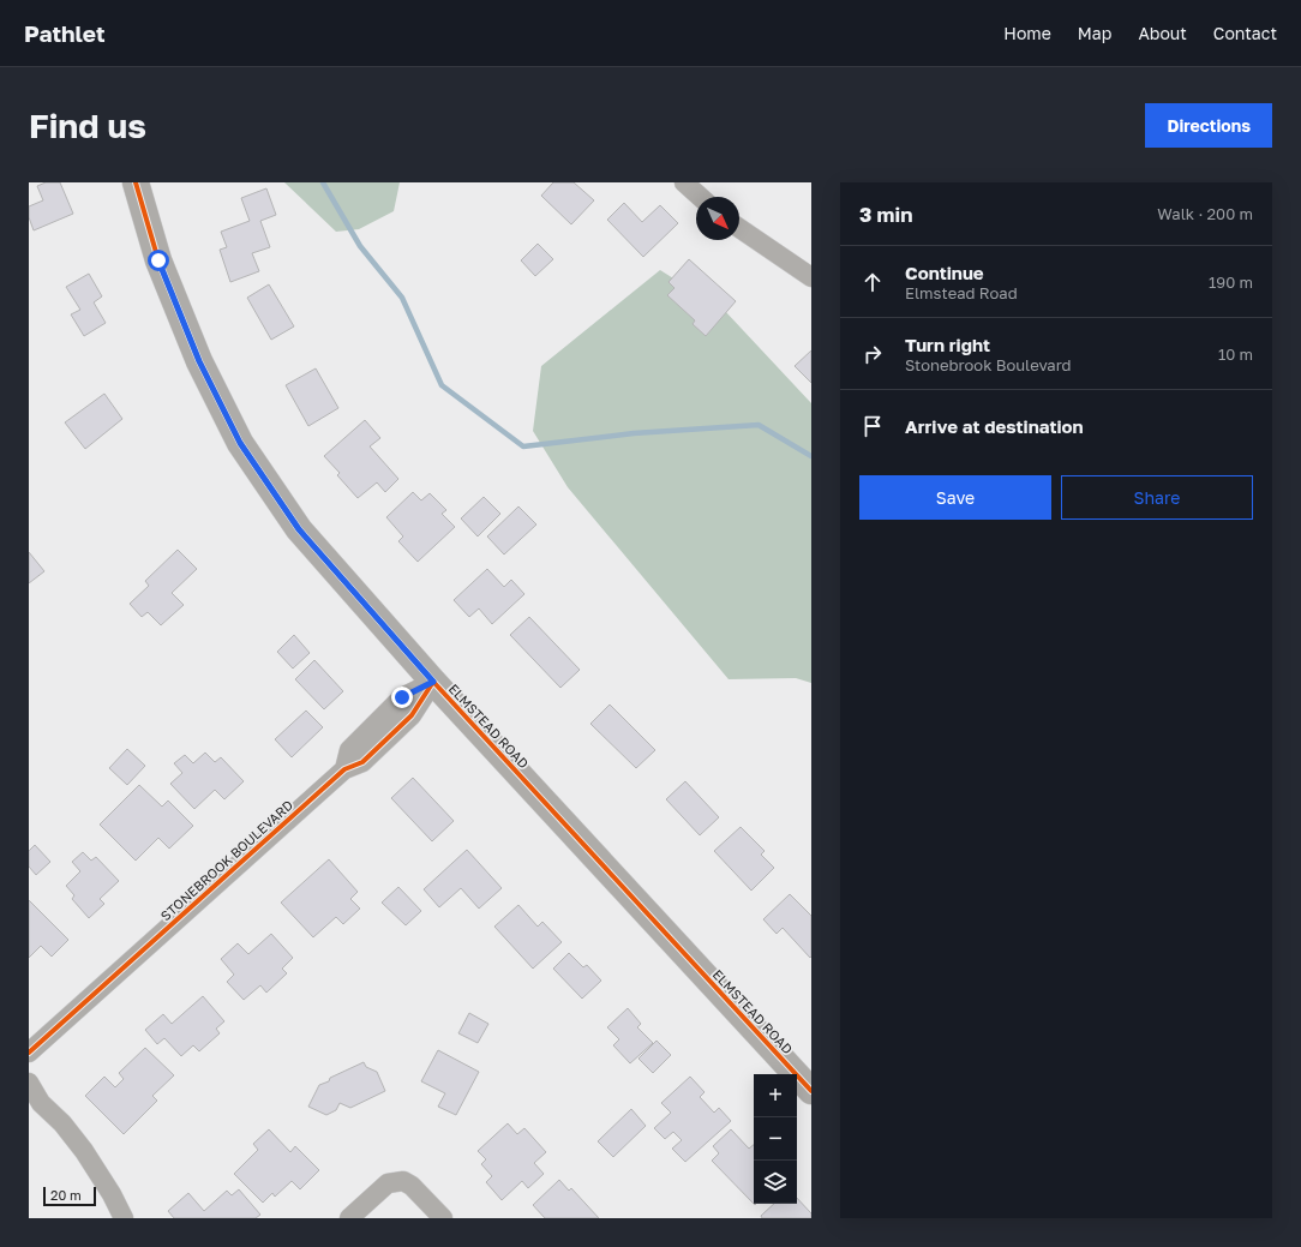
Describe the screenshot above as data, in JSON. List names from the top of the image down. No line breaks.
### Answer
{"streets":{"street":["ELMSTEAD ROAD","STONEBROOK BOULEVARD"]},"crossings":[["ELMSTEAD ROAD","STONEBROOK BOULEVARD"]],"scale_bar":"20 m","north":"bottom right","page":{"header":"Pathlet","nav":["Home","Map","About","Contact"],"buttons":["Directions",["Save","Share"]],"title":"Find us","heading":["3 min","Walk · 200 m"],"list":[["Continue","Elmstead Road","190 m"],["Turn right","Stonebrook Boulevard","10 m"],"Arrive at destination"],"map_buttons":["+","−"],"scale":"20 m"}}
